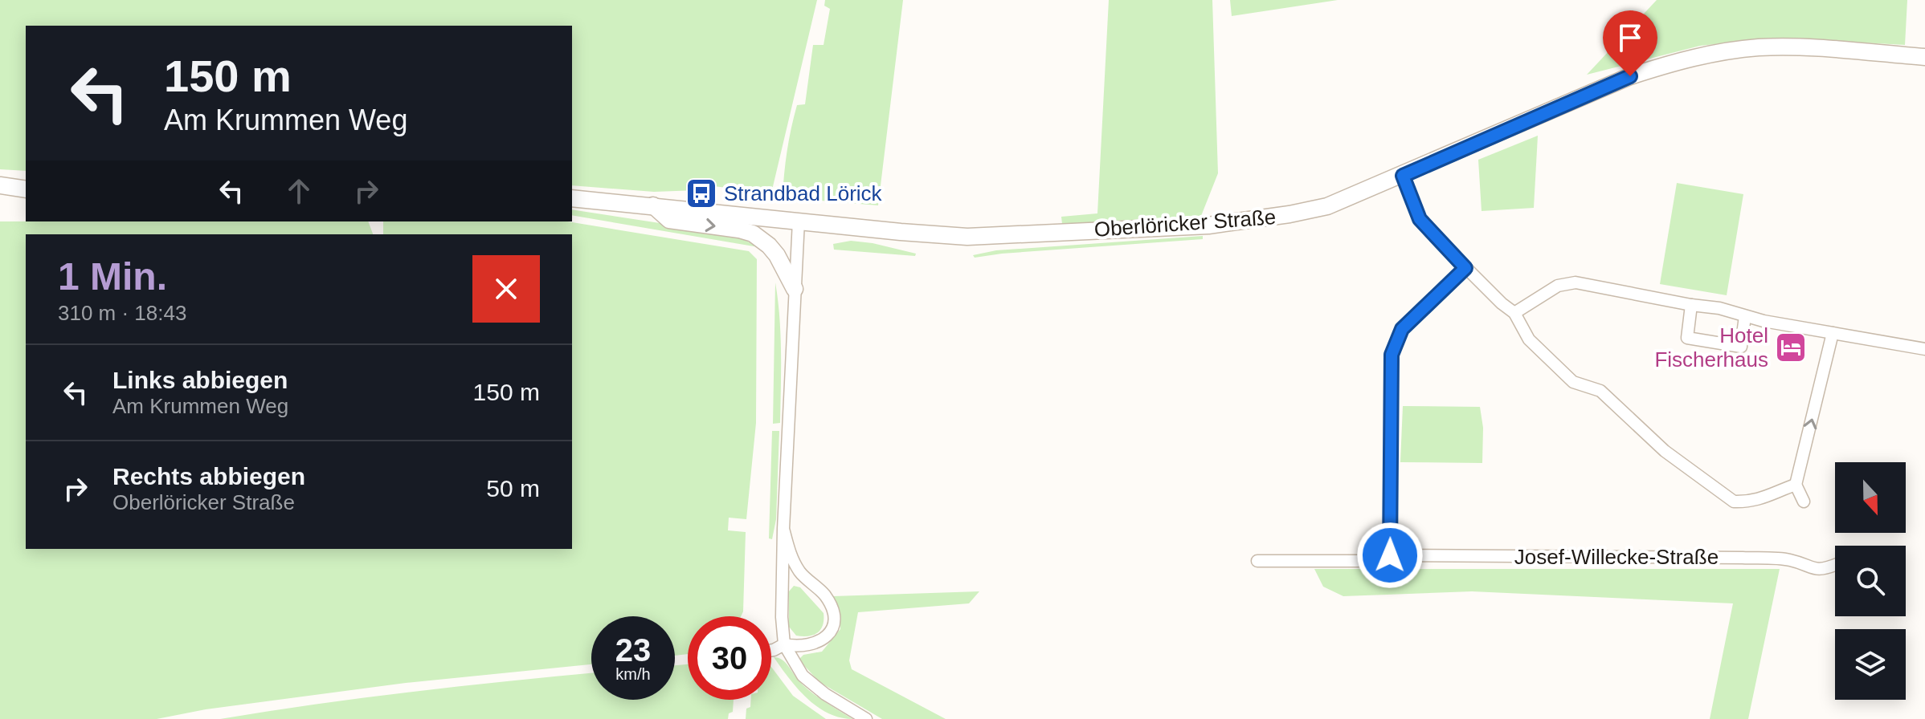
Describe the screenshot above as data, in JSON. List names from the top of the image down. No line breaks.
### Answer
{"streets":{"main road":["Oberlöricker Straße"],"street":["Josef-Willecke-Straße"]},"places":{"bus stop":["Strandbad Lörick"],"hotel":["Hotel Fischerhaus"]},"north":"bottom","page":{"turn":["150 m","Am Krummen Weg"],"heading":["1 Min.","310 m · 18:43"],"list":[{"name":"Links abbiegen","note":"Am Krummen Weg","value":"150 m"},{"name":"Rechts abbiegen","note":"Oberlöricker Straße","value":"50 m"}],"speed":"23 km/h","limit":"30"}}
